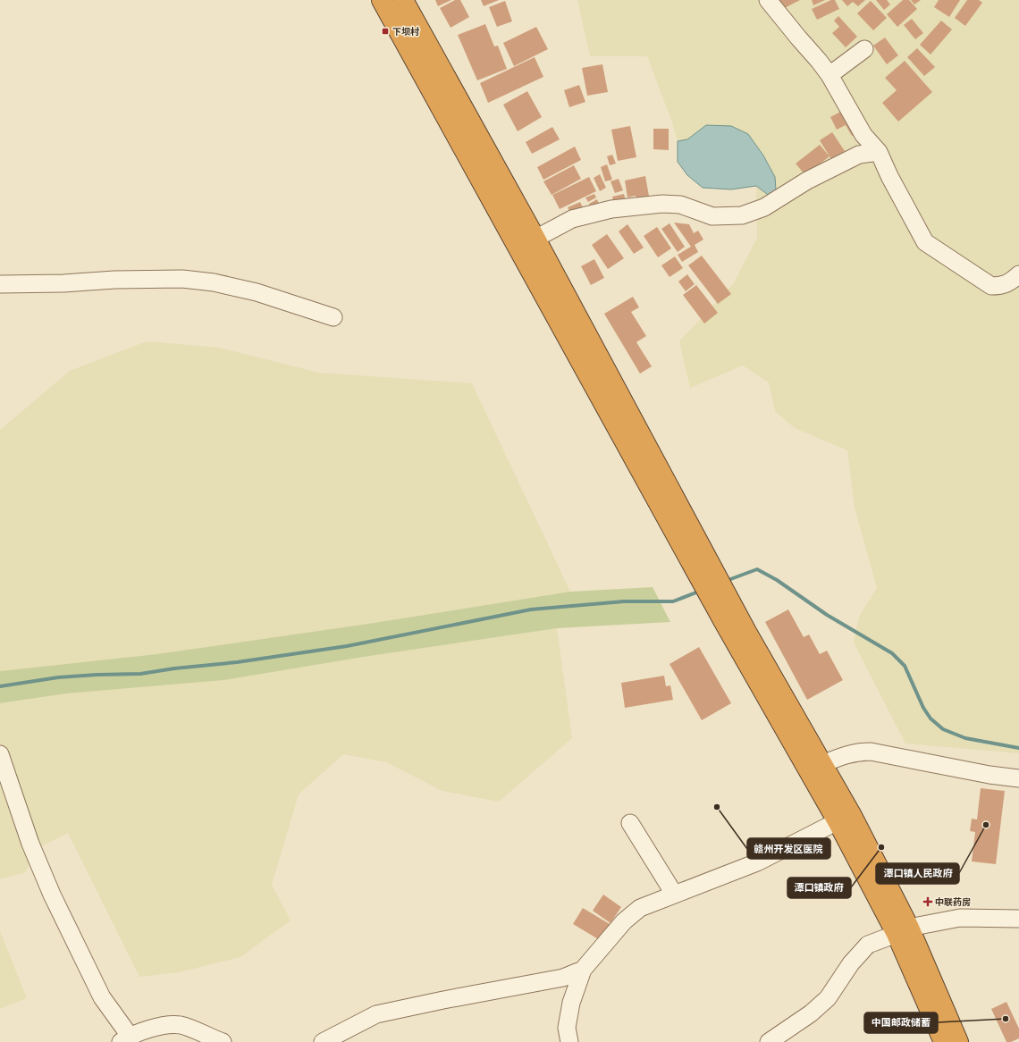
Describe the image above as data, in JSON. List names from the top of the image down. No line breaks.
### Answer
{"places":{"transit":["下坝村"],"other":["赣州开发区医院","潭口镇人民政府","潭口镇政府","中国邮政储蓄"],"health":["中联药房"]}}
